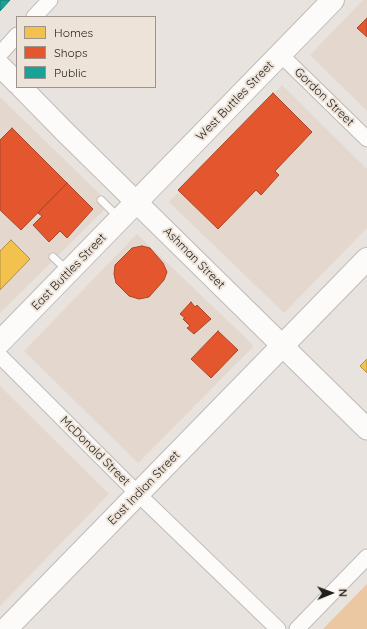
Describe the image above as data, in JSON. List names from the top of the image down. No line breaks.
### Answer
{"streets":{"highway":["West Buttles Street","East Buttles Street","East Indian Street"],"street":["Gordon Street","Ashman Street","McDonald Street"]},"crossings":[["Gordon Street","West Buttles Street"],["West Buttles Street","Ashman Street"],["West Buttles Street","East Buttles Street"],["Ashman Street","East Buttles Street"],["Ashman Street","East Indian Street"],["McDonald Street","East Indian Street"]],"legend":["Homes","Shops","Public"],"north":"right"}
